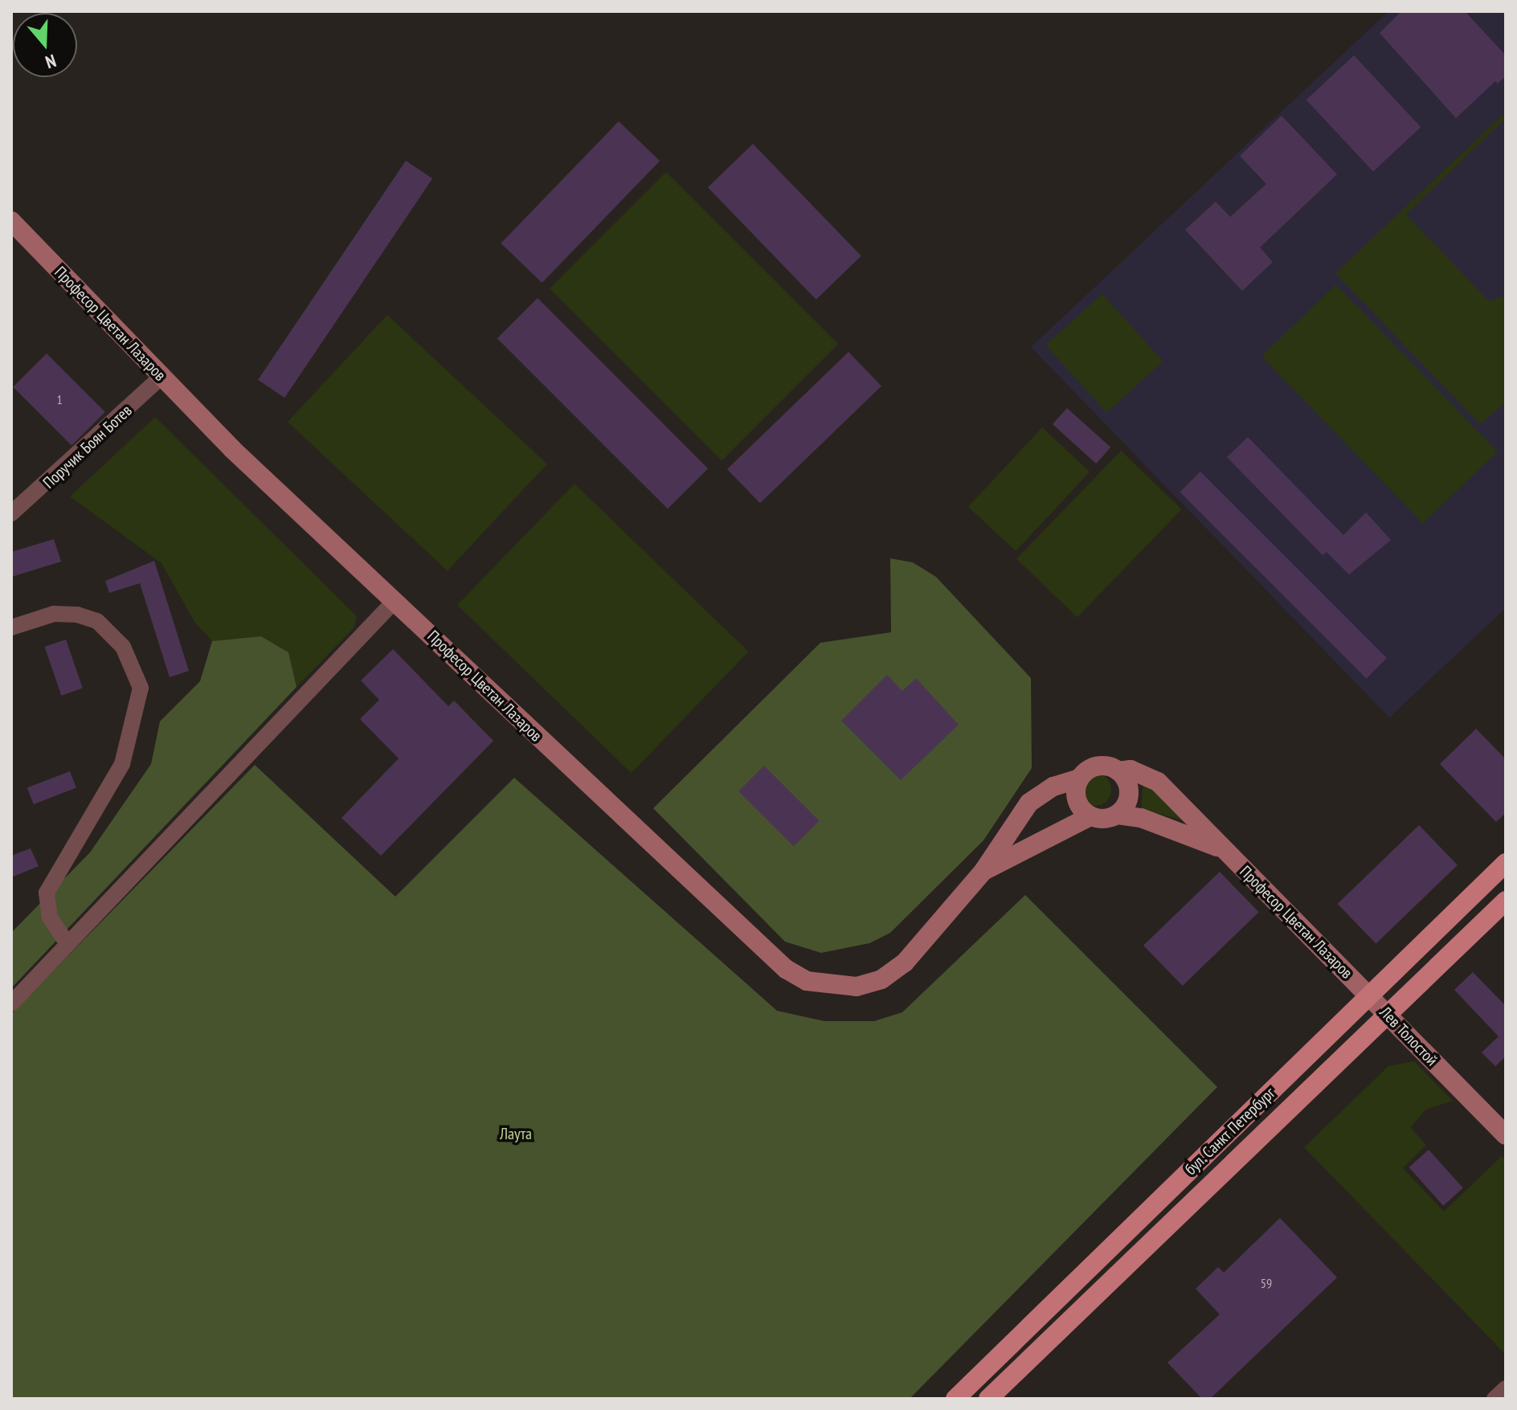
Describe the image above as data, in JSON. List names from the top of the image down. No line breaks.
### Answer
{"streets":{"main road":["бул. Санкт Петербург"],"street":["Професор Цветан Лазаров","Поручик Боян Ботев","Лев Толостой"]},"crossings":[["Професор Цветан Лазаров","Поручик Боян Ботев"],["Професор Цветан Лазаров","Лев Толостой"],["Професор Цветан Лазаров","бул. Санкт Петербург"],["Лев Толостой","бул. Санкт Петербург"]],"parks":["Лаута"],"house_numbers":["1","59"],"north":"bottom"}
